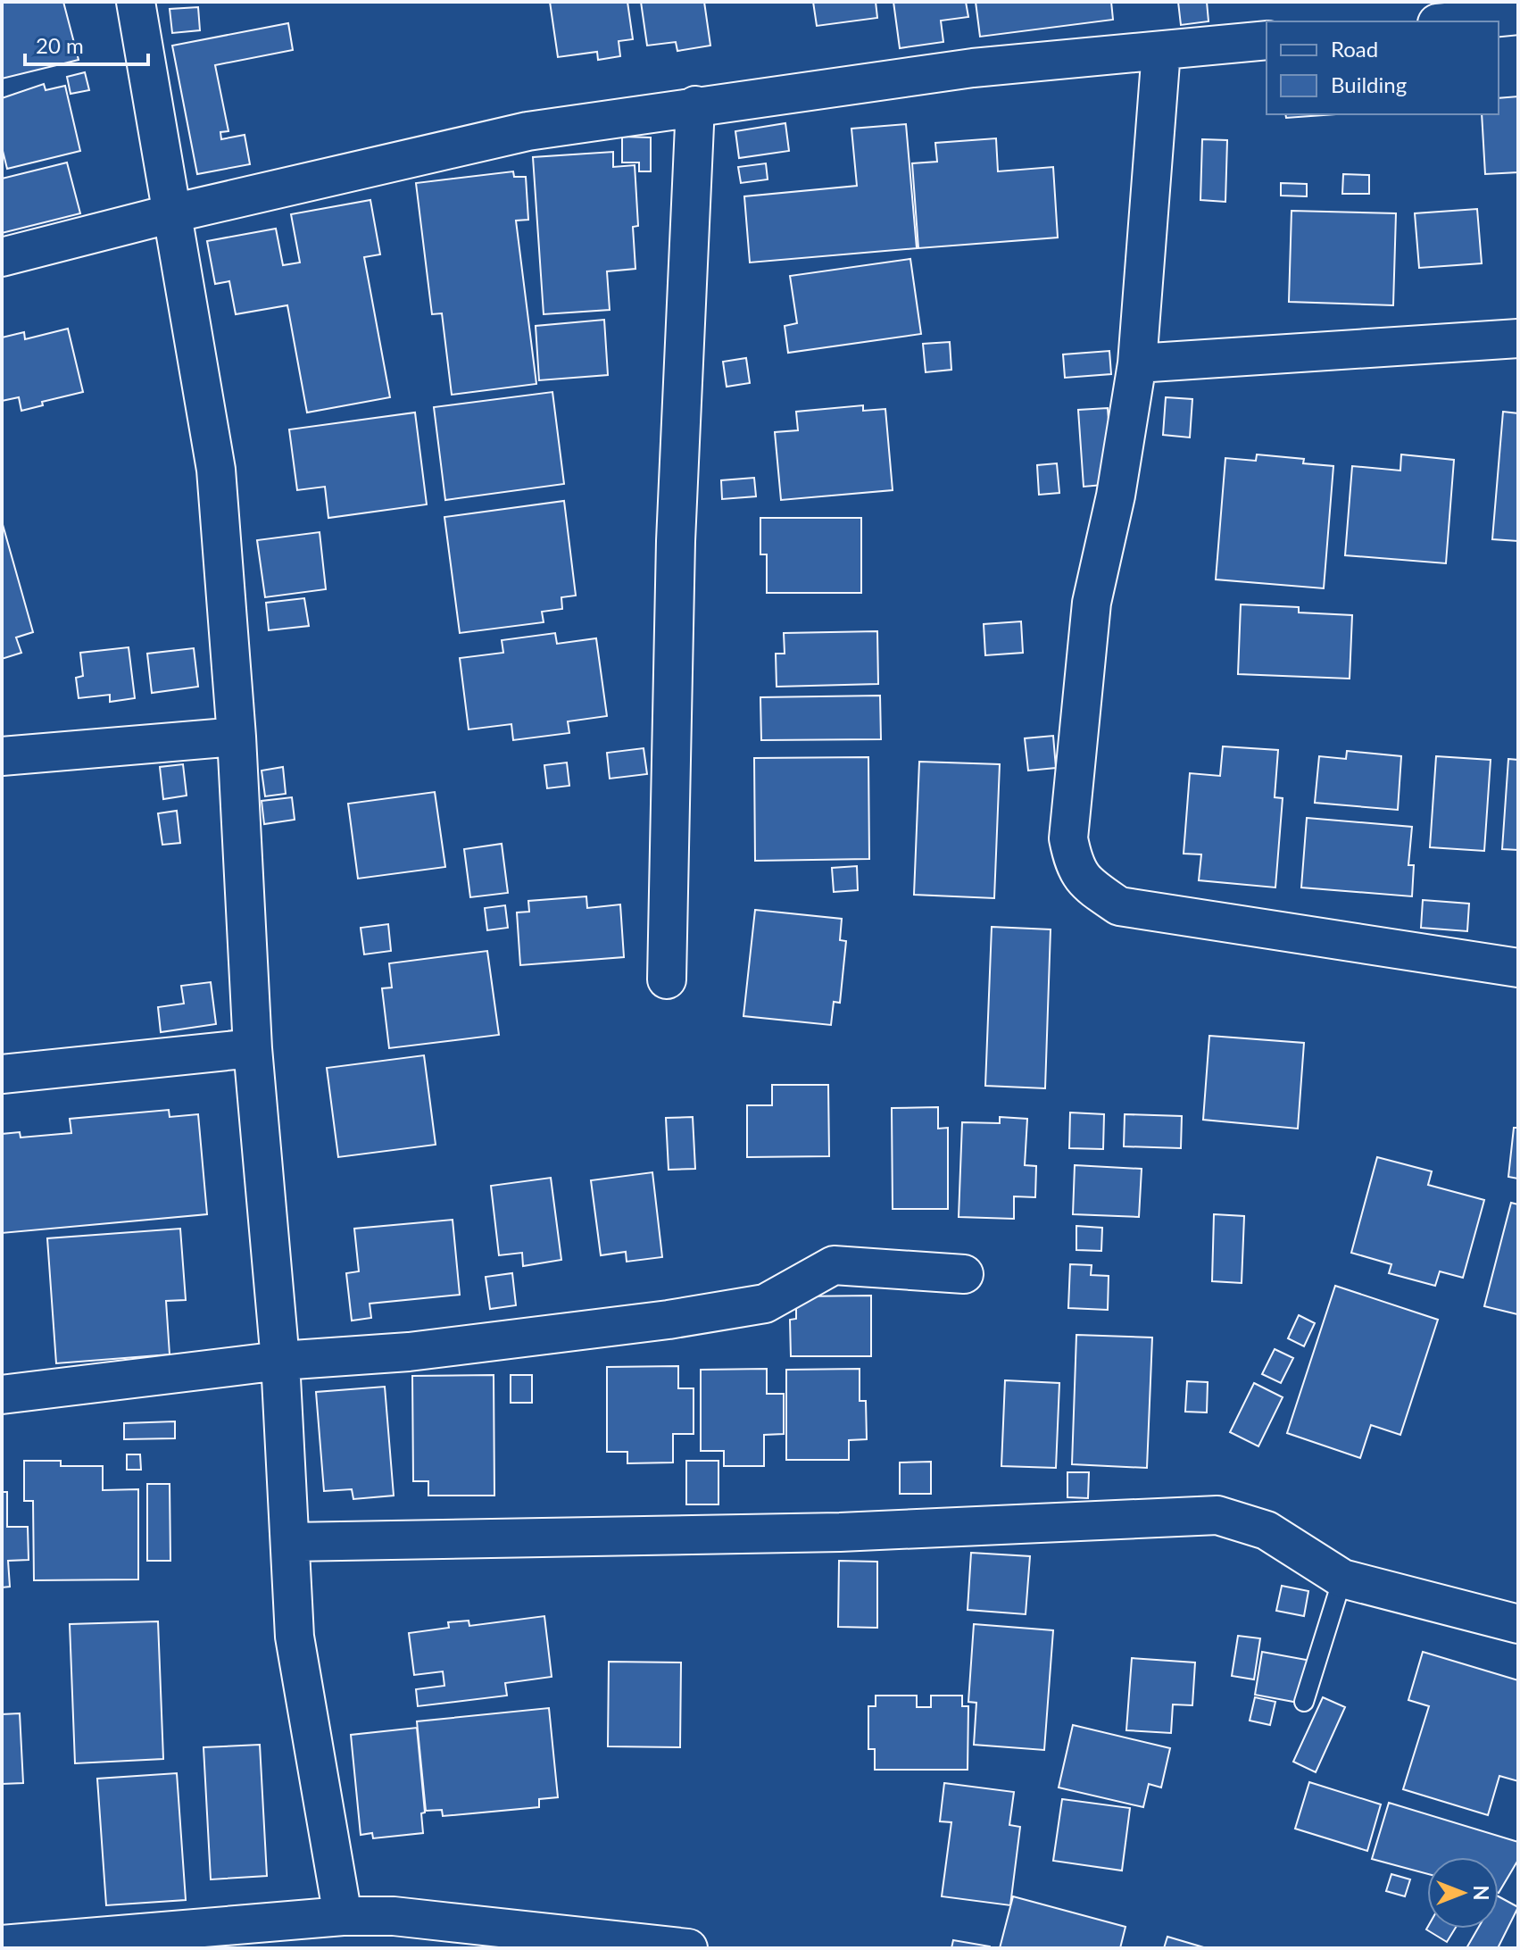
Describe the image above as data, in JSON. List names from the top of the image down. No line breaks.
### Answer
{"legend":["Road","Building"],"scale_bar":"20 m","north":"right"}
